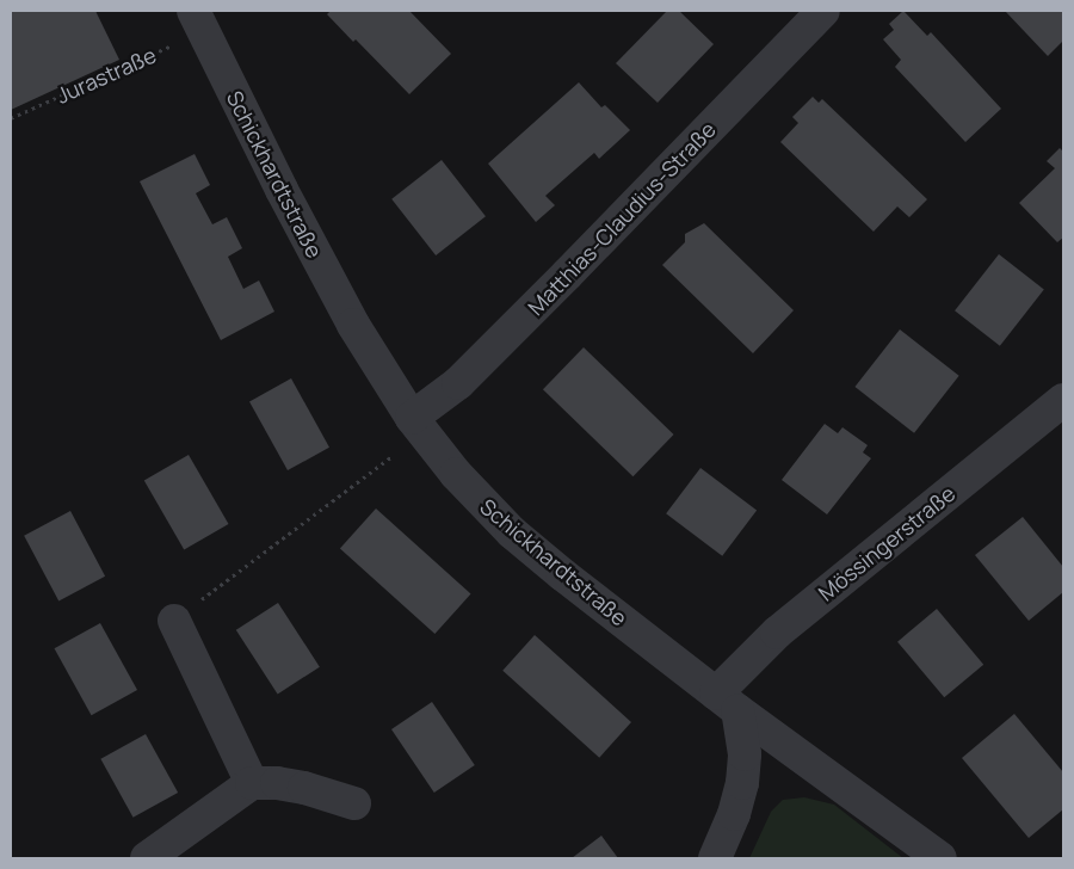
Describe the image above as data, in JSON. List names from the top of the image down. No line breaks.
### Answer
{"streets":{"street":["Schickhardtstraße","Matthias-Claudius-Straße","Mössingerstraße"],"path":["Jurastraße"]},"crossings":[["Jurastraße","Schickhardtstraße"],["Schickhardtstraße","Matthias-Claudius-Straße"],["Schickhardtstraße","Mössingerstraße"]]}
